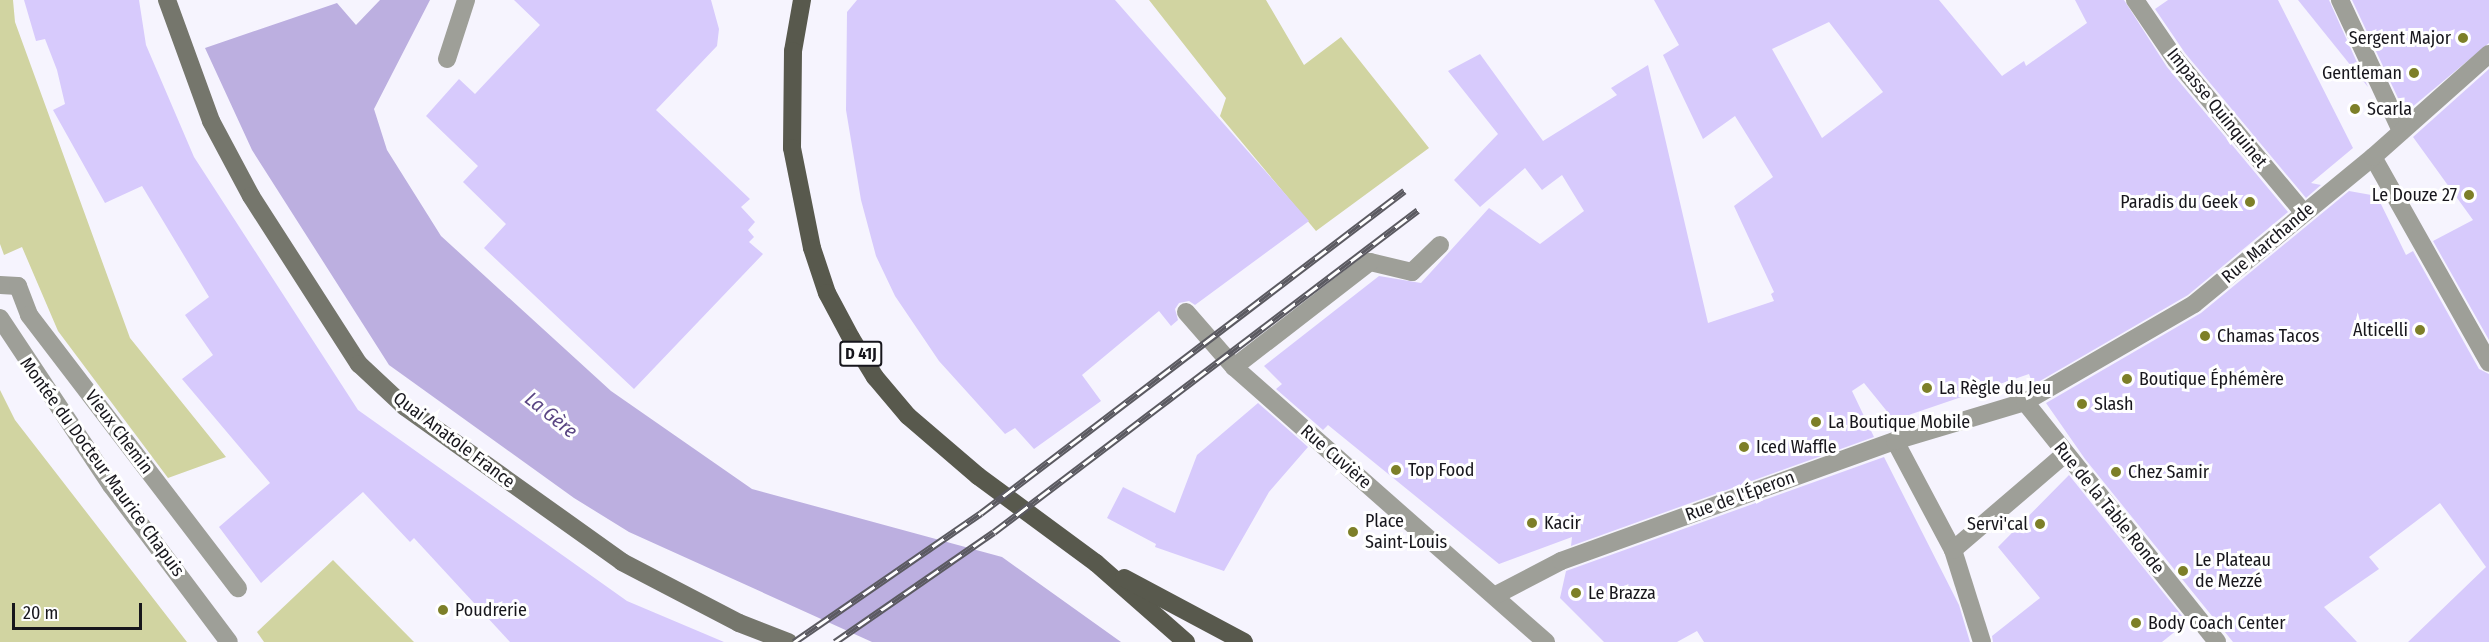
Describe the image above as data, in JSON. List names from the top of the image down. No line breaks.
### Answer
{"streets":{"main road":["D 41J","Quai Anatole France"],"street":["Impasse Quinquinet","Rue Marchande","Vieux Chemin","Rue Cuvière","Montée du Docteur Maurice Chapuis","Rue de l'Éperon","Rue de la Table Ronde"]},"crossings":[["Impasse Quinquinet","Rue Marchande"],["Rue Marchande","Rue de l'Éperon"],["Rue Marchande","Rue de la Table Ronde"],["Rue Cuvière","Rue de l'Éperon"],["Rue de l'Éperon","Rue de la Table Ronde"]],"water":["La Gère"],"places":["Sergent Major","Gentleman","Scarla","Le Douze 27","Paradis du Geek","Alticelli","Chamas Tacos","Boutique Éphémère","La Règle du Jeu","Slash","La Boutique Mobile","Iced Waffle","Top Food","Chez Samir","Kacir","Servi'cal","Place Saint-Louis","Le Plateau de Mezzé","Le Brazza","Poudrerie","Body Coach Center"],"scale_bar":"20 m"}
